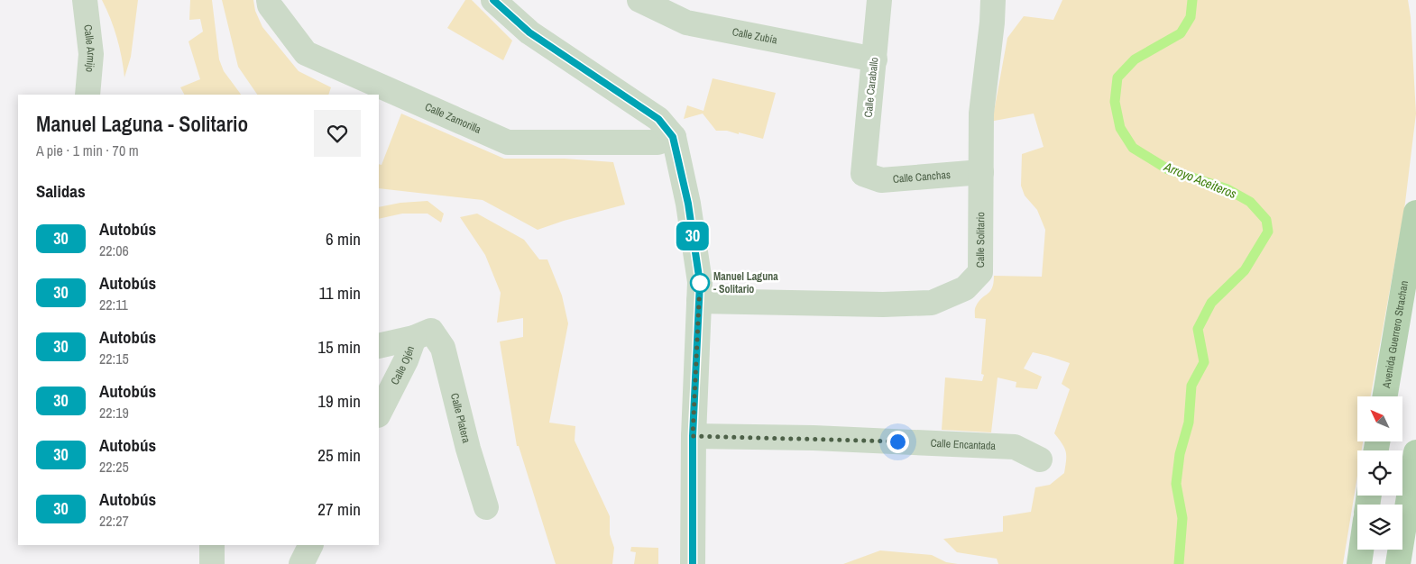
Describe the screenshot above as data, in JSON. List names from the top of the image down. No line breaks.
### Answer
{"streets":{"main road":["Avenida Guerrero Strachan"],"street":["Calle Zubía","Calle Armijo","Calle Caraballo","Calle Zamorilla","Calle Canchas","Calle Solitario","Calle Ojén","Calle Platera","Calle Encantada"]},"crossings":[["Calle Zubía","Calle Caraballo"],["Calle Caraballo","Calle Canchas"],["Calle Canchas","Calle Solitario"],["Calle Ojén","Calle Platera"]],"water":["Arroyo Aceiteros"],"places":["Manuel Laguna - Solitario"],"lines":["bus line 30"],"north":"top left","page":{"on_map":"30","heading":[["Manuel Laguna - Solitario","A pie · 1 min · 70 m"],"Salidas"],"list":[{"mark":"30","name":"Autobús","note":"22:06","value":"6 min"},{"mark":"30","name":"Autobús","note":"22:11","value":"11 min"},{"mark":"30","name":"Autobús","note":"22:15","value":"15 min"},{"mark":"30","name":"Autobús","note":"22:19","value":"19 min"},{"mark":"30","name":"Autobús","note":"22:25","value":"25 min"},{"mark":"30","name":"Autobús","note":"22:27","value":"27 min"}]}}
